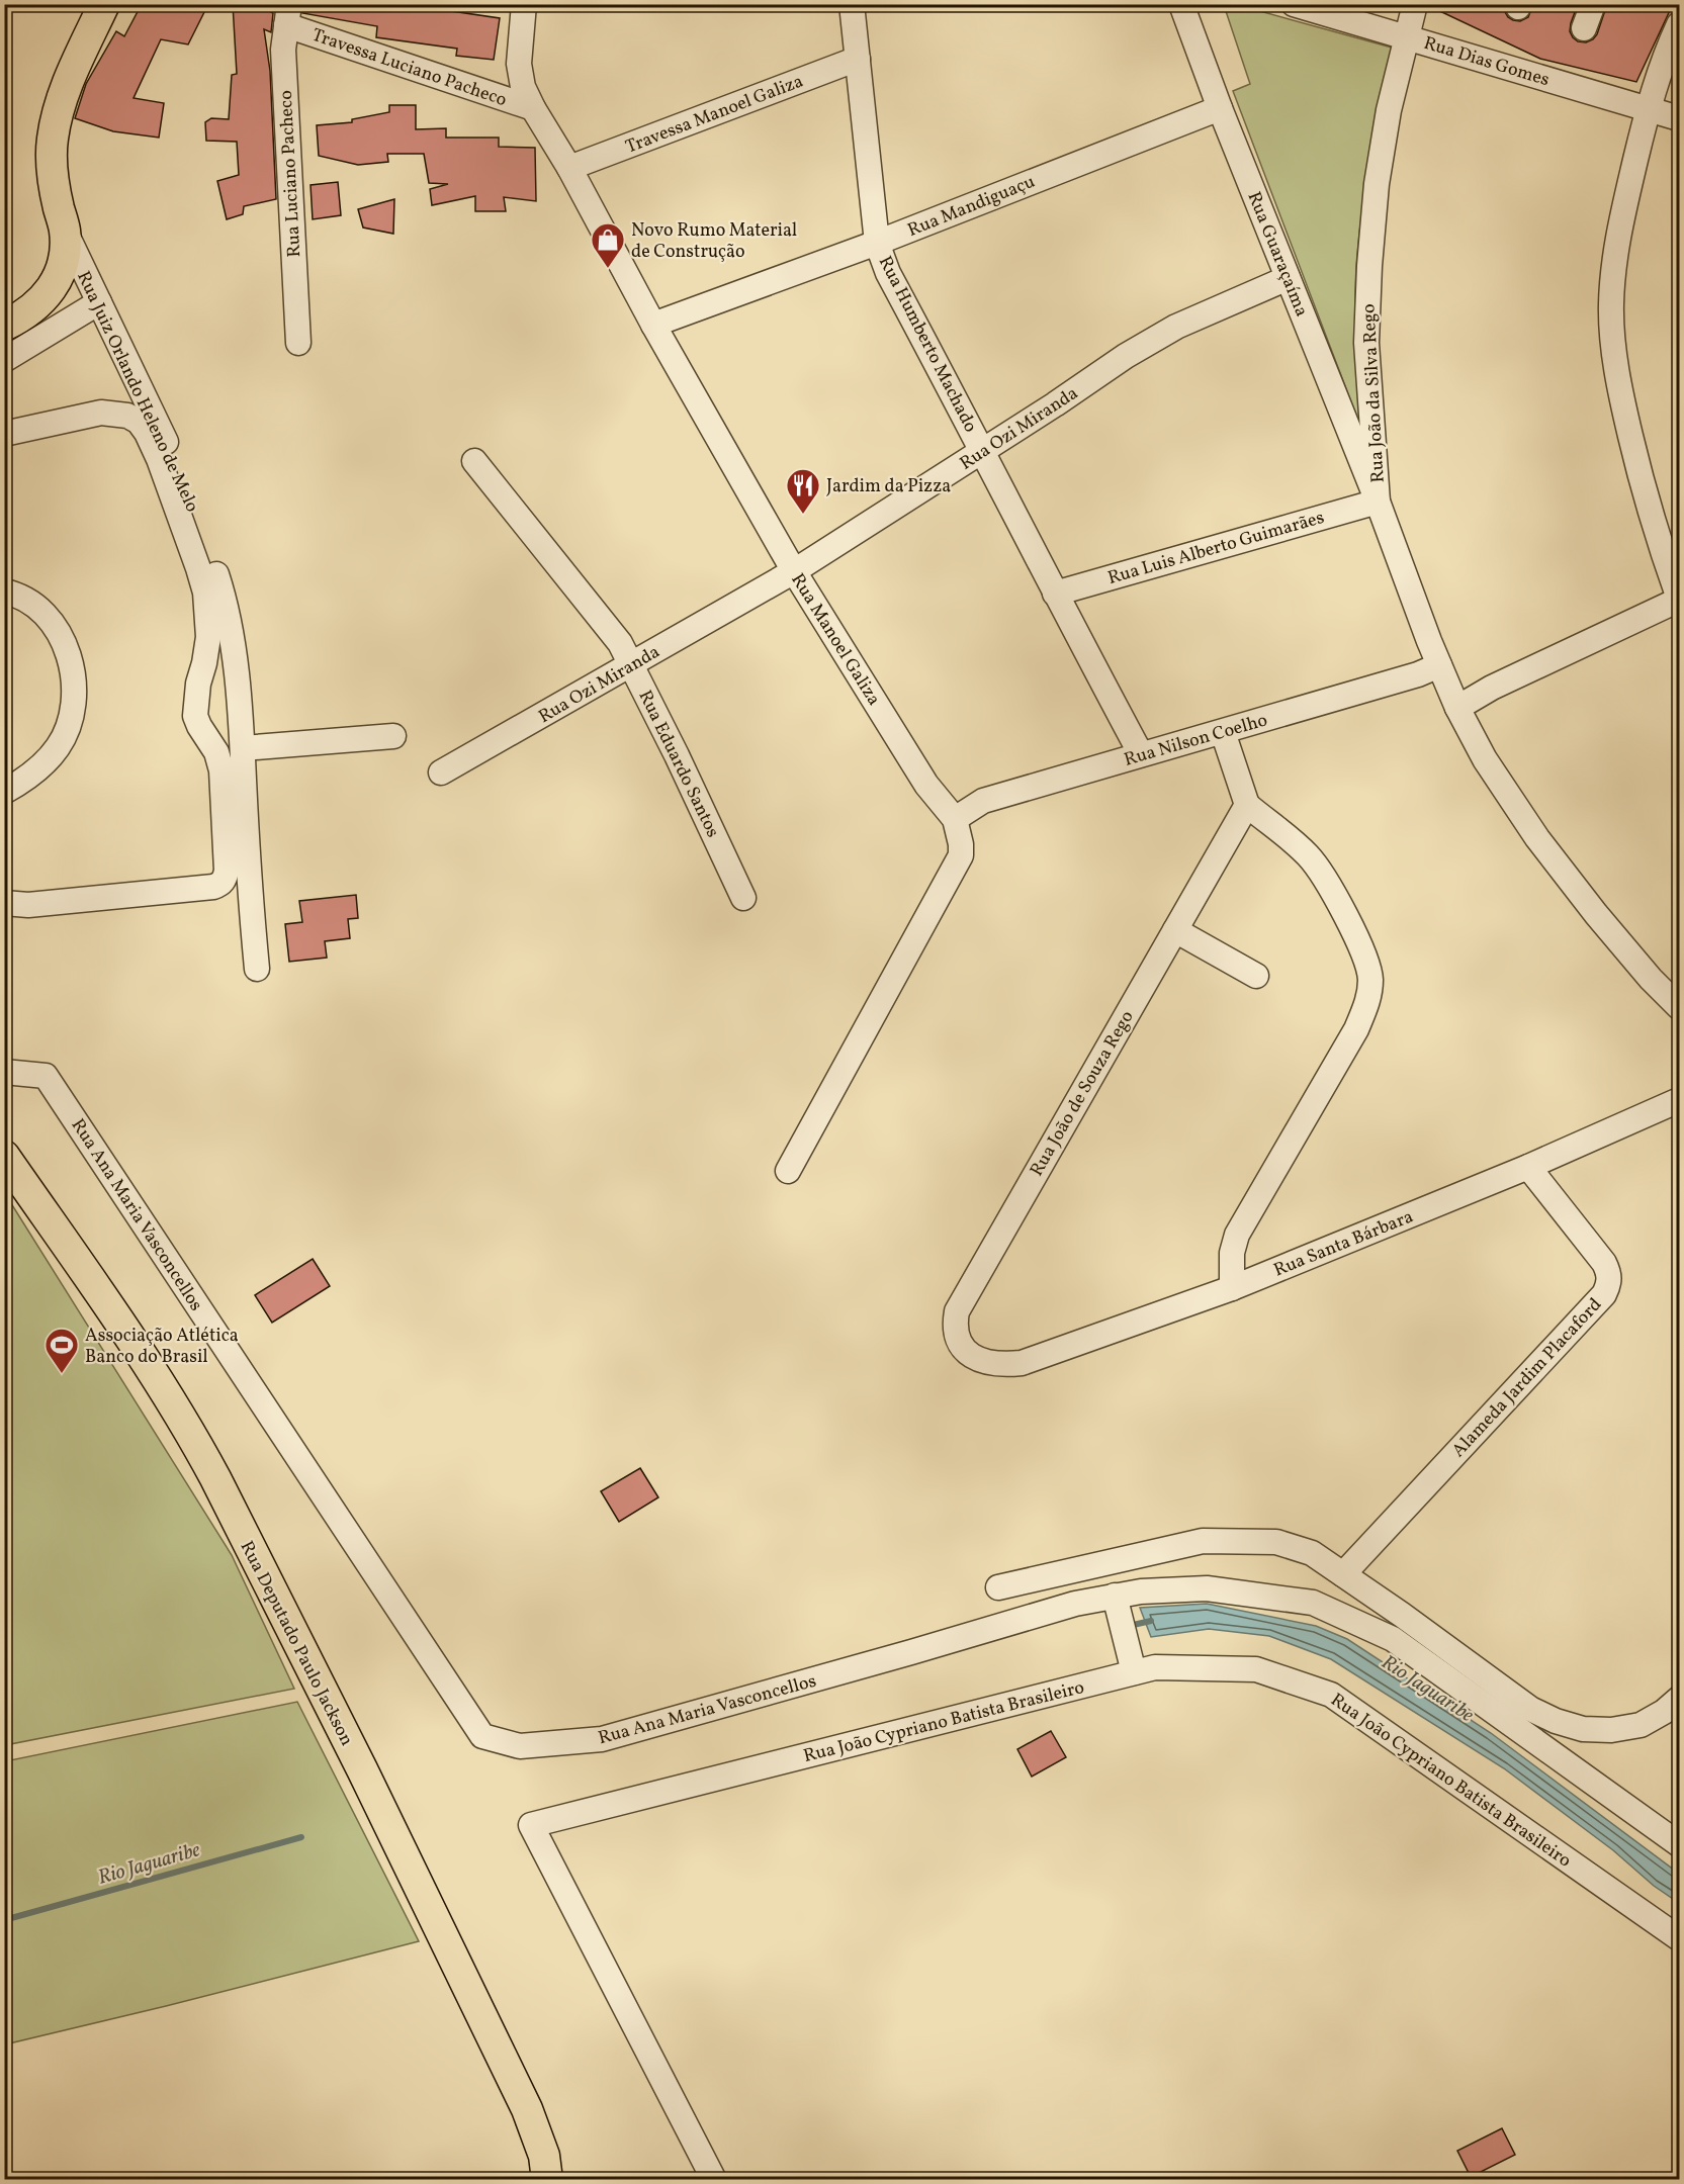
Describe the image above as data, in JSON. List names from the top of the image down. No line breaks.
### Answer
{"streets":{"main road":["Rua Juiz Orlando Heleno de Melo","Rua Deputado Paulo Jackson"],"street":["Rua Dias Gomes","Travessa Luciano Pacheco","Travessa Manoel Galiza","Rua Luciano Pacheco","Rua Mandiguaçu","Rua Guaraçaíma","Rua Humberto Machado","Rua João da Silva Rego","Rua Ozi Miranda","Rua Luis Alberto Guimarães","Rua Manoel Galiza","Rua Nilson Coelho","Rua Eduardo Santos","Rua João de Souza Rego","Rua Ana Maria Vasconcellos","Rua Santa Bárbara","Alameda Jardim Placaford","Rua João Cypriano Batista Brasileiro"]},"crossings":[["Rua Dias Gomes","Rua João da Silva Rego"],["Travessa Luciano Pacheco","Rua Luciano Pacheco"],["Travessa Luciano Pacheco","Rua Manoel Galiza"],["Travessa Manoel Galiza","Rua Humberto Machado"],["Travessa Manoel Galiza","Rua Manoel Galiza"],["Rua Mandiguaçu","Rua Guaraçaíma"],["Rua Mandiguaçu","Rua Humberto Machado"],["Rua Mandiguaçu","Rua Manoel Galiza"],["Rua Guaraçaíma","Rua João da Silva Rego"],["Rua Guaraçaíma","Rua Ozi Miranda"],["Rua Guaraçaíma","Rua Luis Alberto Guimarães"],["Rua Humberto Machado","Rua Ozi Miranda"],["Rua Humberto Machado","Rua Luis Alberto Guimarães"],["Rua Humberto Machado","Rua Nilson Coelho"],["Rua João da Silva Rego","Rua Luis Alberto Guimarães"],["Rua João da Silva Rego","Rua Nilson Coelho"],["Rua Ozi Miranda","Rua Manoel Galiza"],["Rua Ozi Miranda","Rua Eduardo Santos"],["Rua Manoel Galiza","Rua Nilson Coelho"],["Rua João de Souza Rego","Rua Santa Bárbara"],["Rua Santa Bárbara","Alameda Jardim Placaford"]],"water":["Rio Jaguaribe"],"places":{"shop":["Novo Rumo Material de Construção"],"restaurant":["Jardim da Pizza"],"sports":["Associação Atlética Banco do Brasil"]}}
